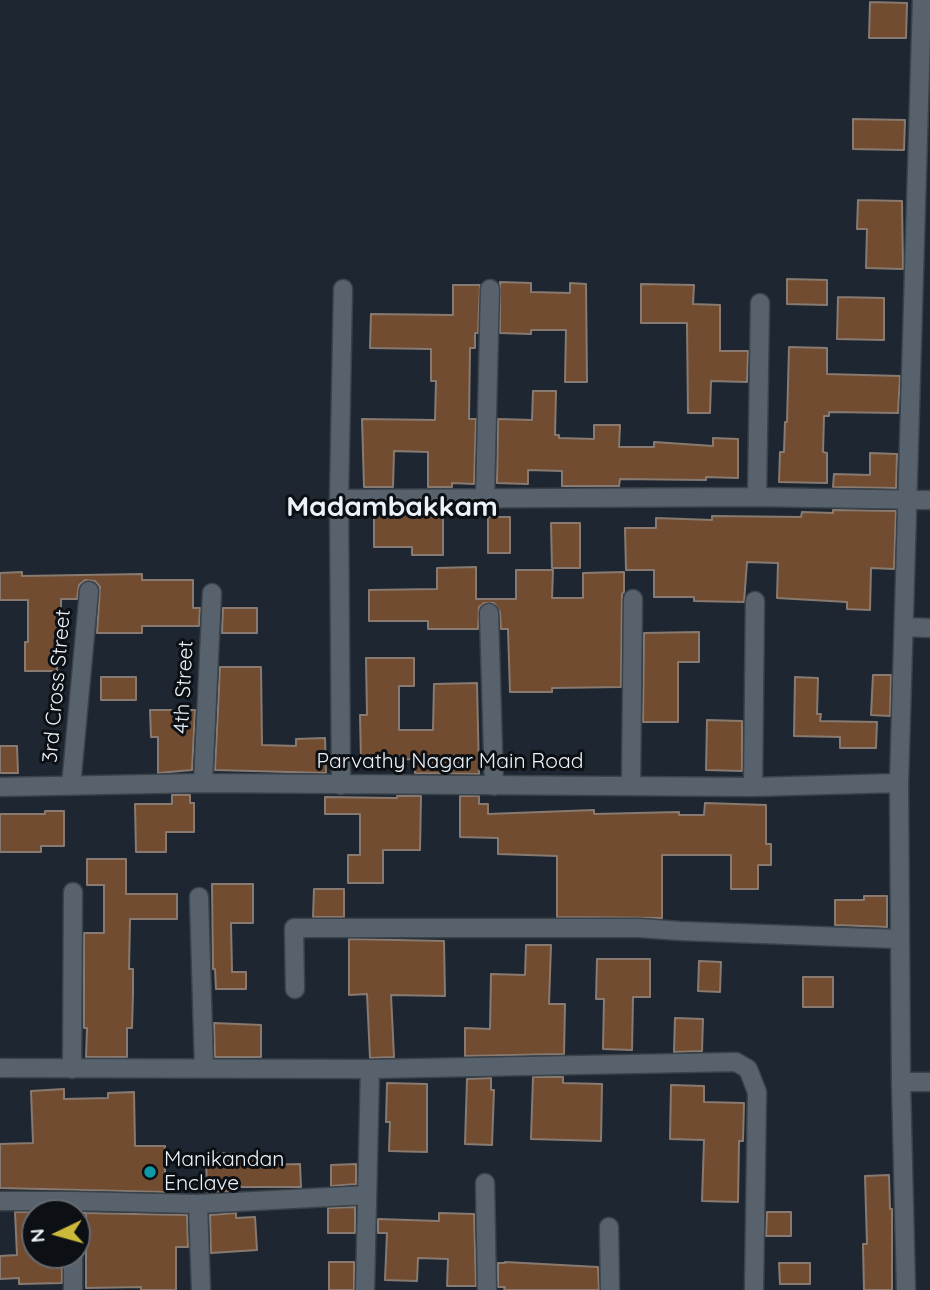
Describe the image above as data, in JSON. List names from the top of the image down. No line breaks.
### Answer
{"streets":{"street":["3rd Cross Street","4th Street","Parvathy Nagar Main Road"]},"crossings":[["3rd Cross Street","Parvathy Nagar Main Road"],["4th Street","Parvathy Nagar Main Road"]],"districts":["Madambakkam"],"places":["Manikandan Enclave"],"north":"left"}
